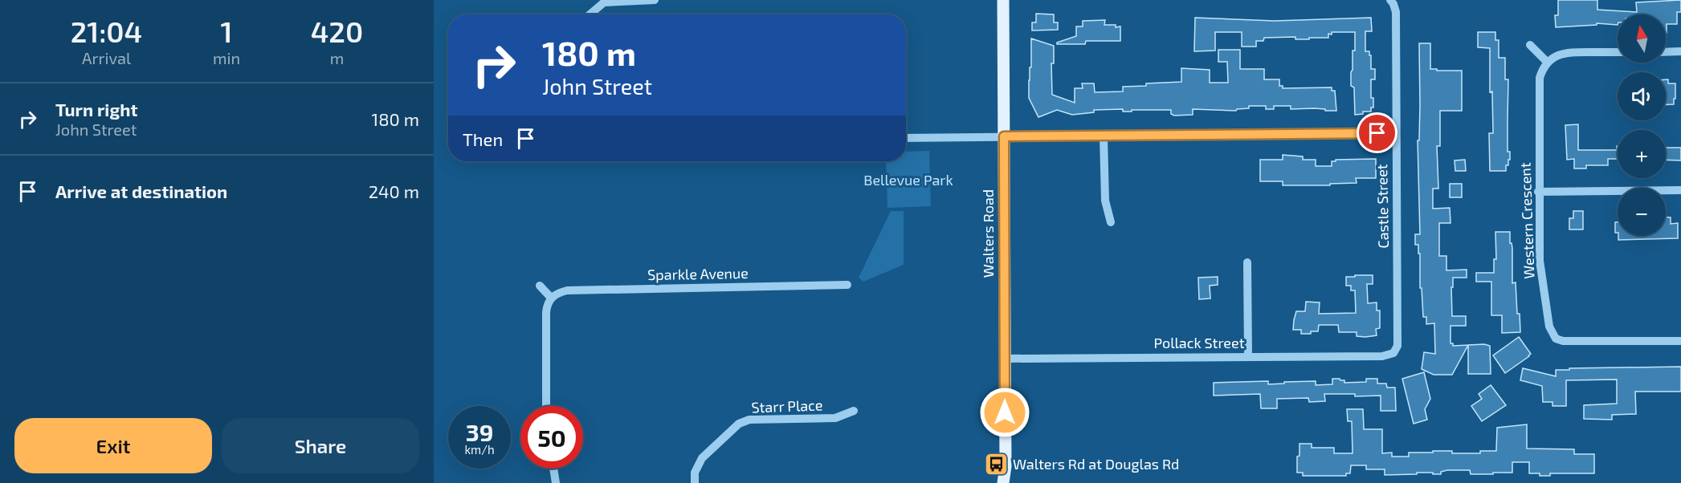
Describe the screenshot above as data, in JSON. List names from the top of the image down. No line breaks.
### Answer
{"streets":{"main road":["Walters Road"],"street":["Castle Street","Western Crescent","Sparkle Avenue","Pollack Street","Starr Place"]},"crossings":[["Castle Street","Pollack Street"],["Walters Road","Pollack Street"]],"parks":["Bellevue Park"],"places":{"bus stop":["Walters Rd at Douglas Rd"]},"north":"top","page":{"eta":["21:04","Arrival","1","min","420","m"],"map_buttons":["+","−"],"turn":["180 m","John Street"],"list":[{"name":"Turn right","note":"John Street","value":"180 m"},{"name":"Arrive at destination","value":"240 m"}],"then":"Then","speed":"39 km/h","limit":"50","buttons":["Exit","Share"]}}
